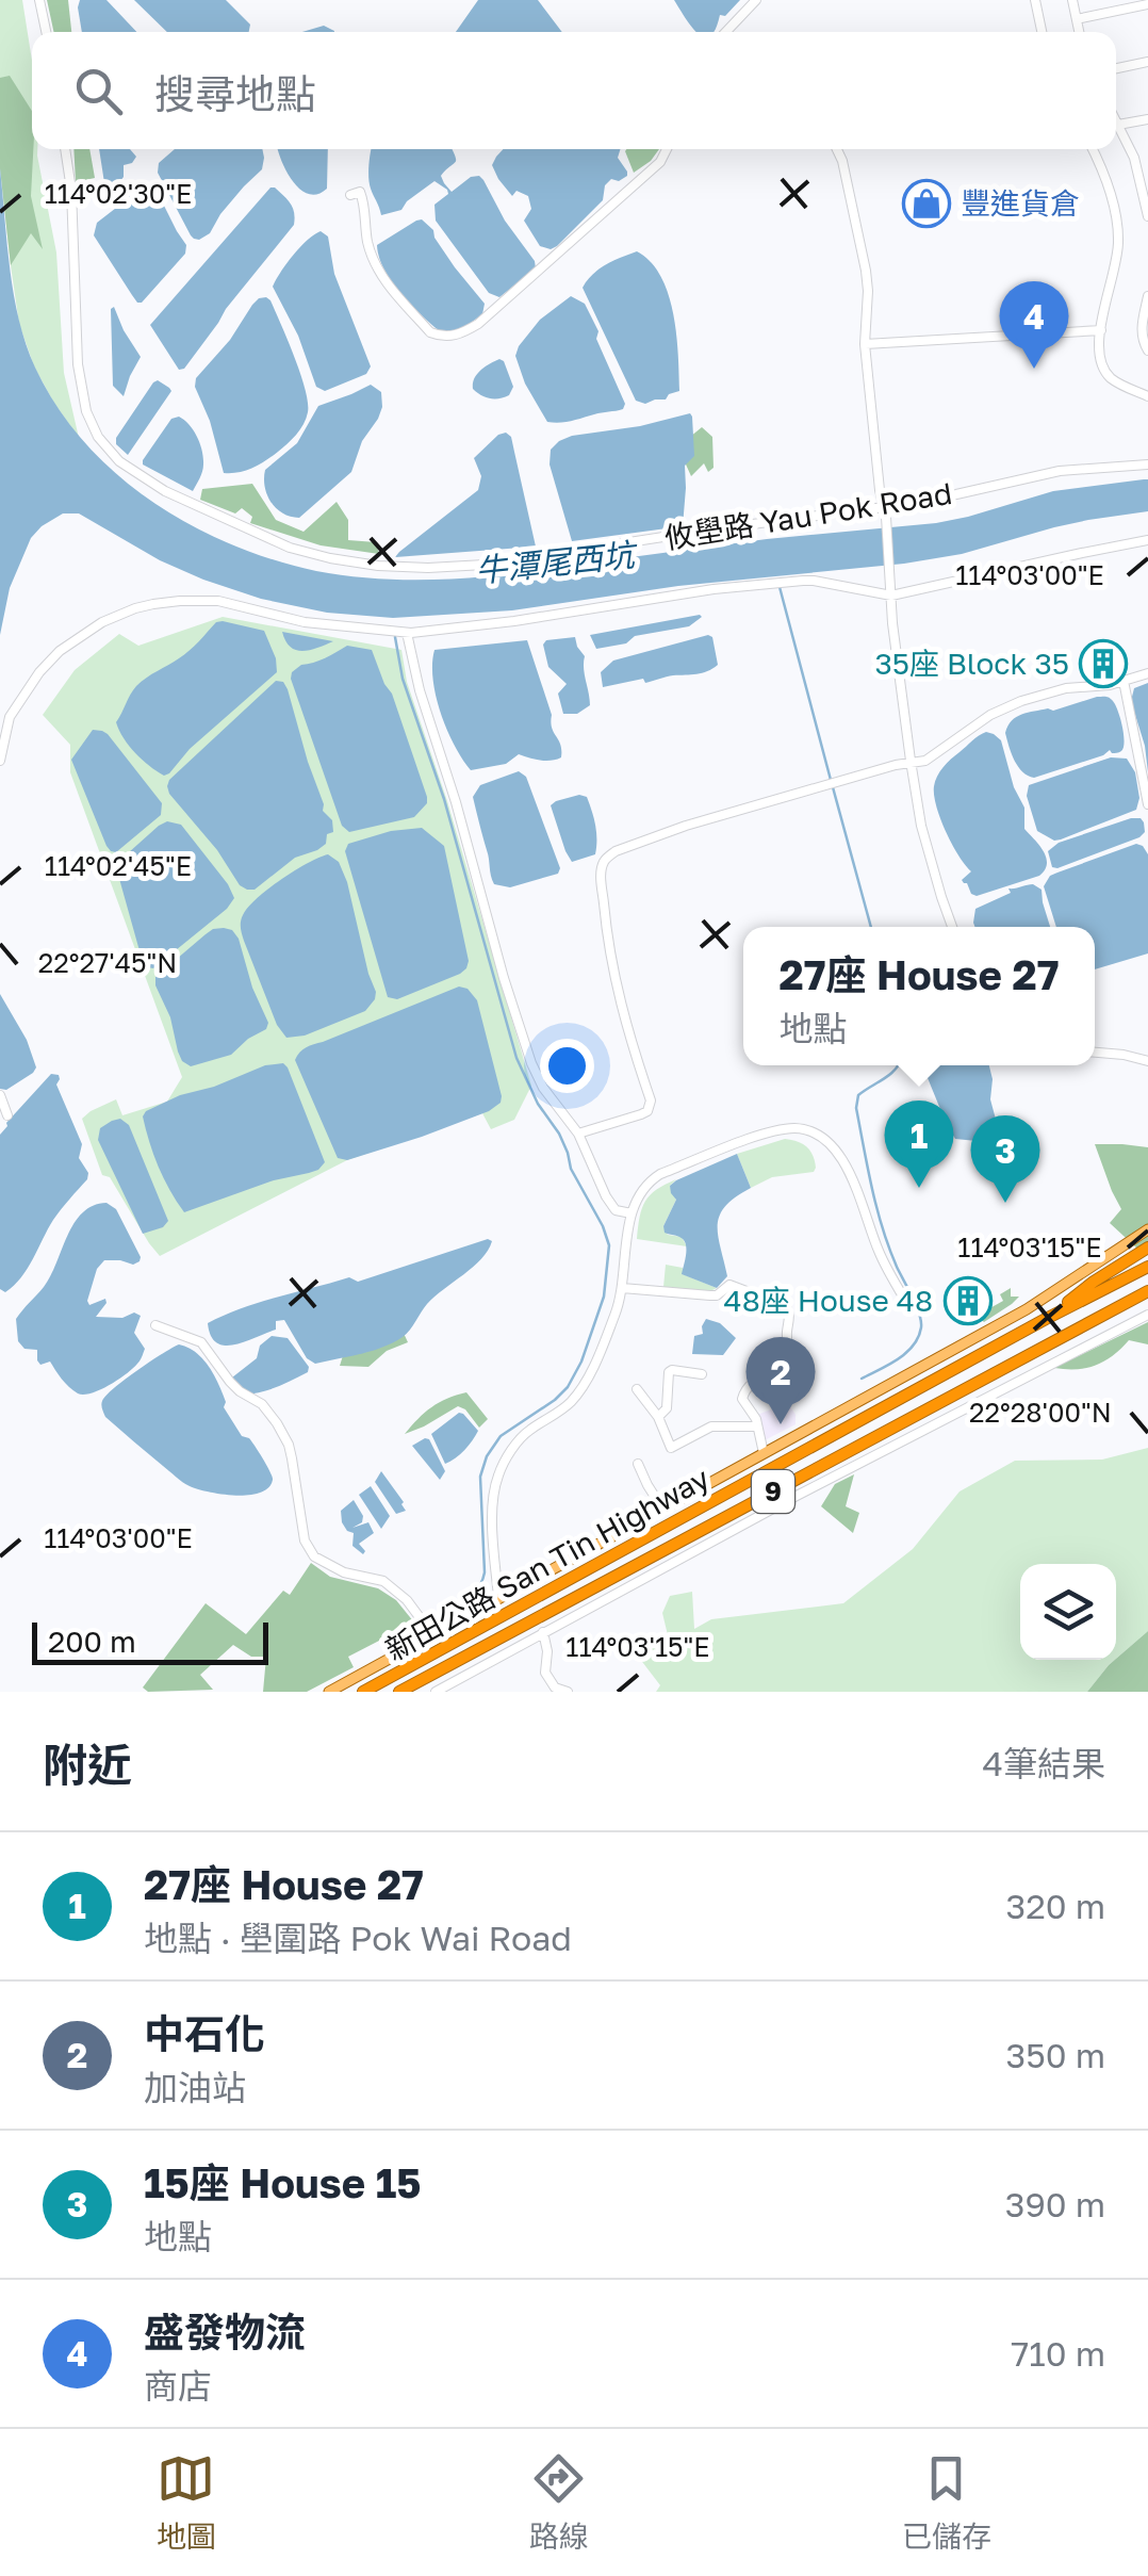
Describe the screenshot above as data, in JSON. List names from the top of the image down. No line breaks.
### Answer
{"streets":{"highway":["9","新田公路 San Tin Highway"],"street":["攸壆路 Yau Pok Road"]},"water":["牛潭尾西坑"],"places":{"shop":["豐進貨倉"],"building":["35座 Block 35","48座 House 48"]},"scale_bar":"200 m","page":{"search":"搜尋地點","pins":["4","1","3","2"],"popup":["27座 House 27","地點"],"scale":"200 m","heading":["附近","4筆結果"],"list":[{"mark":"1","name":"27座 House 27","note":"地點 · 壆圍路 Pok Wai Road","value":"320 m"},{"mark":"2","name":"中石化","note":"加油站","value":"350 m"},{"mark":"3","name":"15座 House 15","note":"地點","value":"390 m"},{"mark":"4","name":"盛發物流","note":"商店","value":"710 m"}],"nav":["地圖","路線","已儲存"]},"coordinates":["114°02'30\"E","114°03'00\"E","114°02'45\"E","22°27'45\"N","114°03'15\"E","22°28'00\"N"]}
